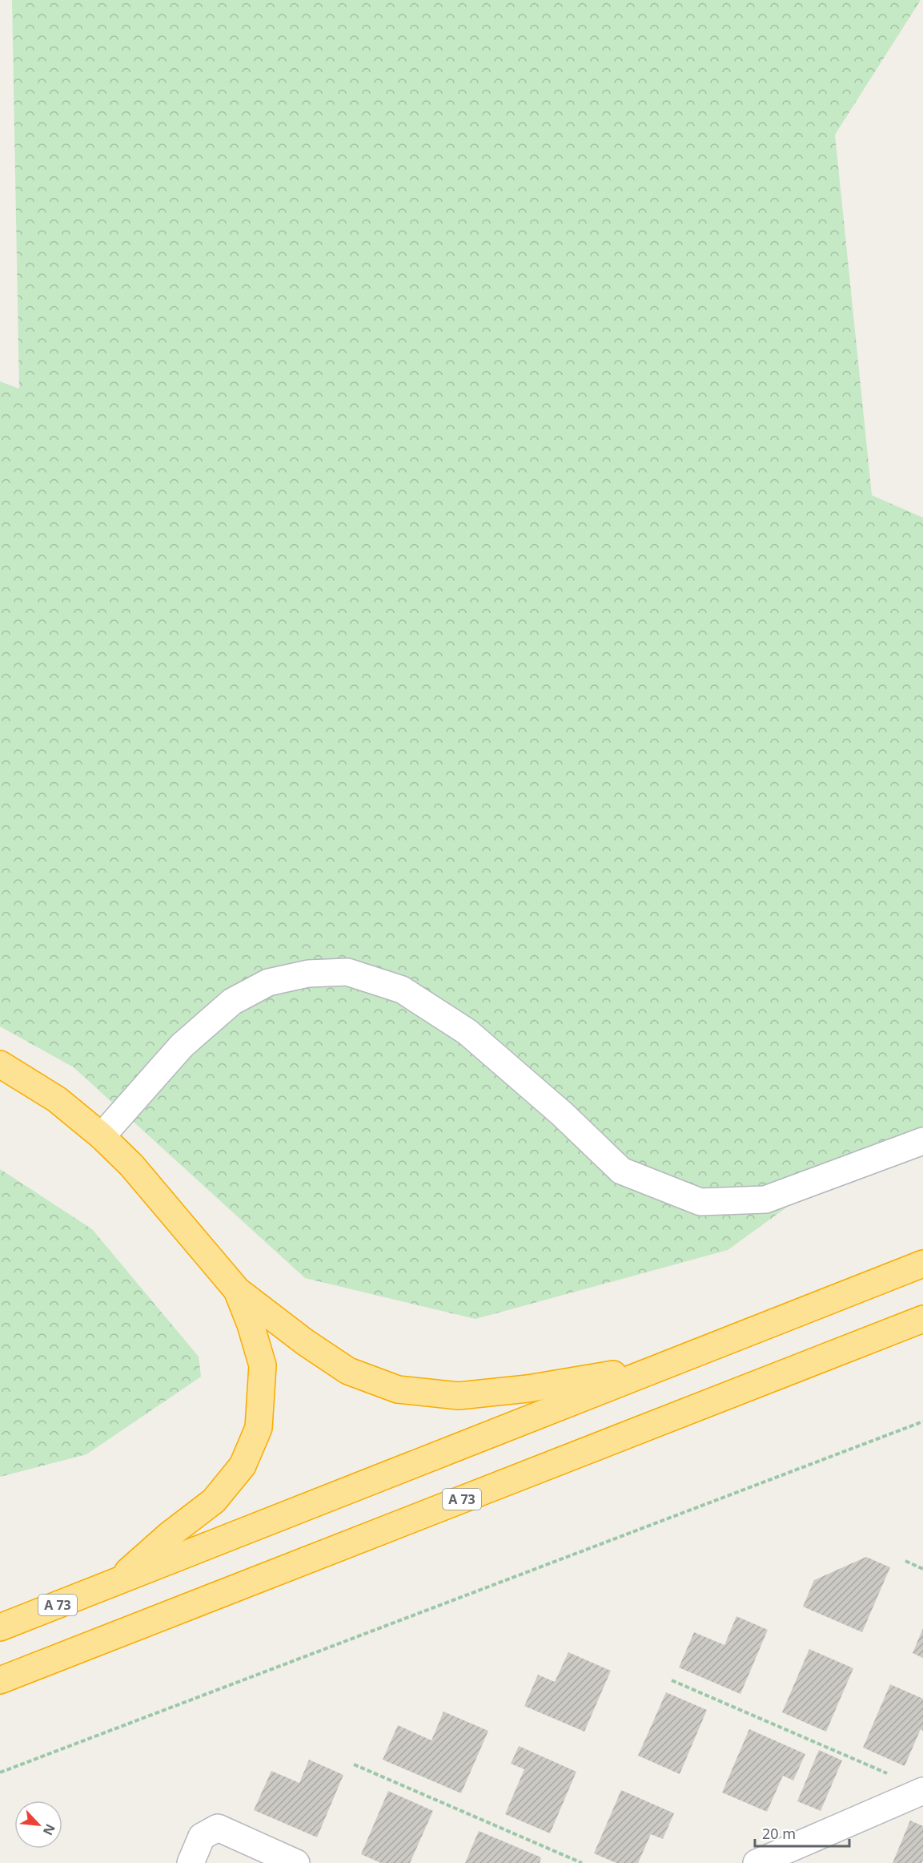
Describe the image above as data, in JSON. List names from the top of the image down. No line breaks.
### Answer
{"streets":{"highway":["A 73"]},"scale_bar":"20 m","north":"bottom right"}
